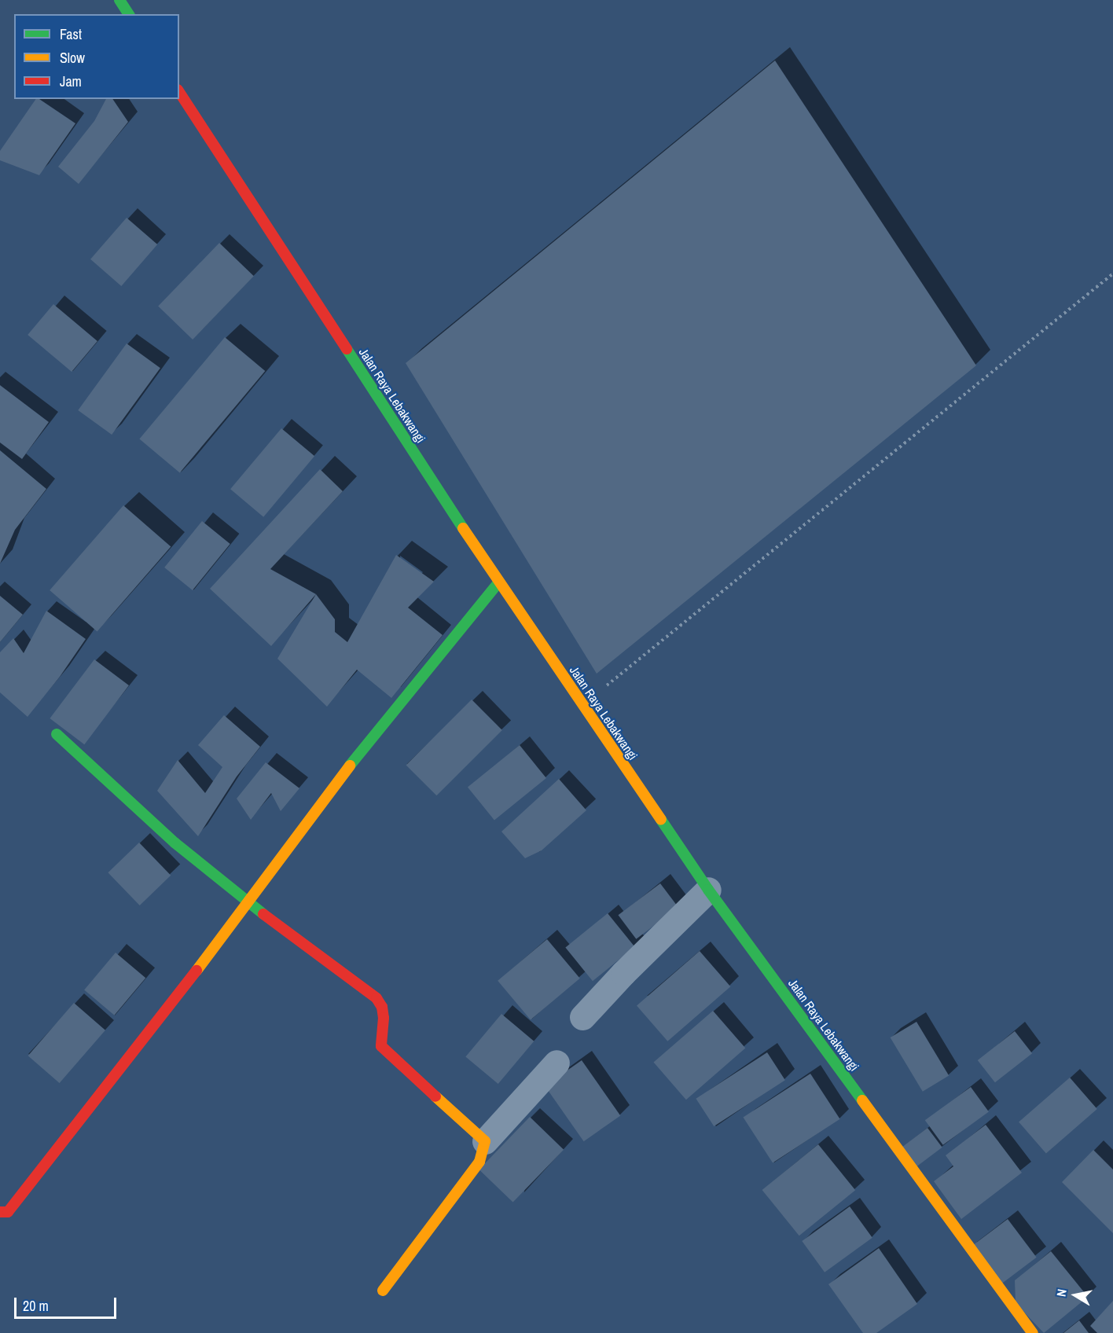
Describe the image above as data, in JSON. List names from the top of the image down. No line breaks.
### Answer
{"streets":{"street":["Jalan Raya Lebakwangi"]},"legend":["Fast","Slow","Jam"],"scale_bar":"20 m","north":"left"}
